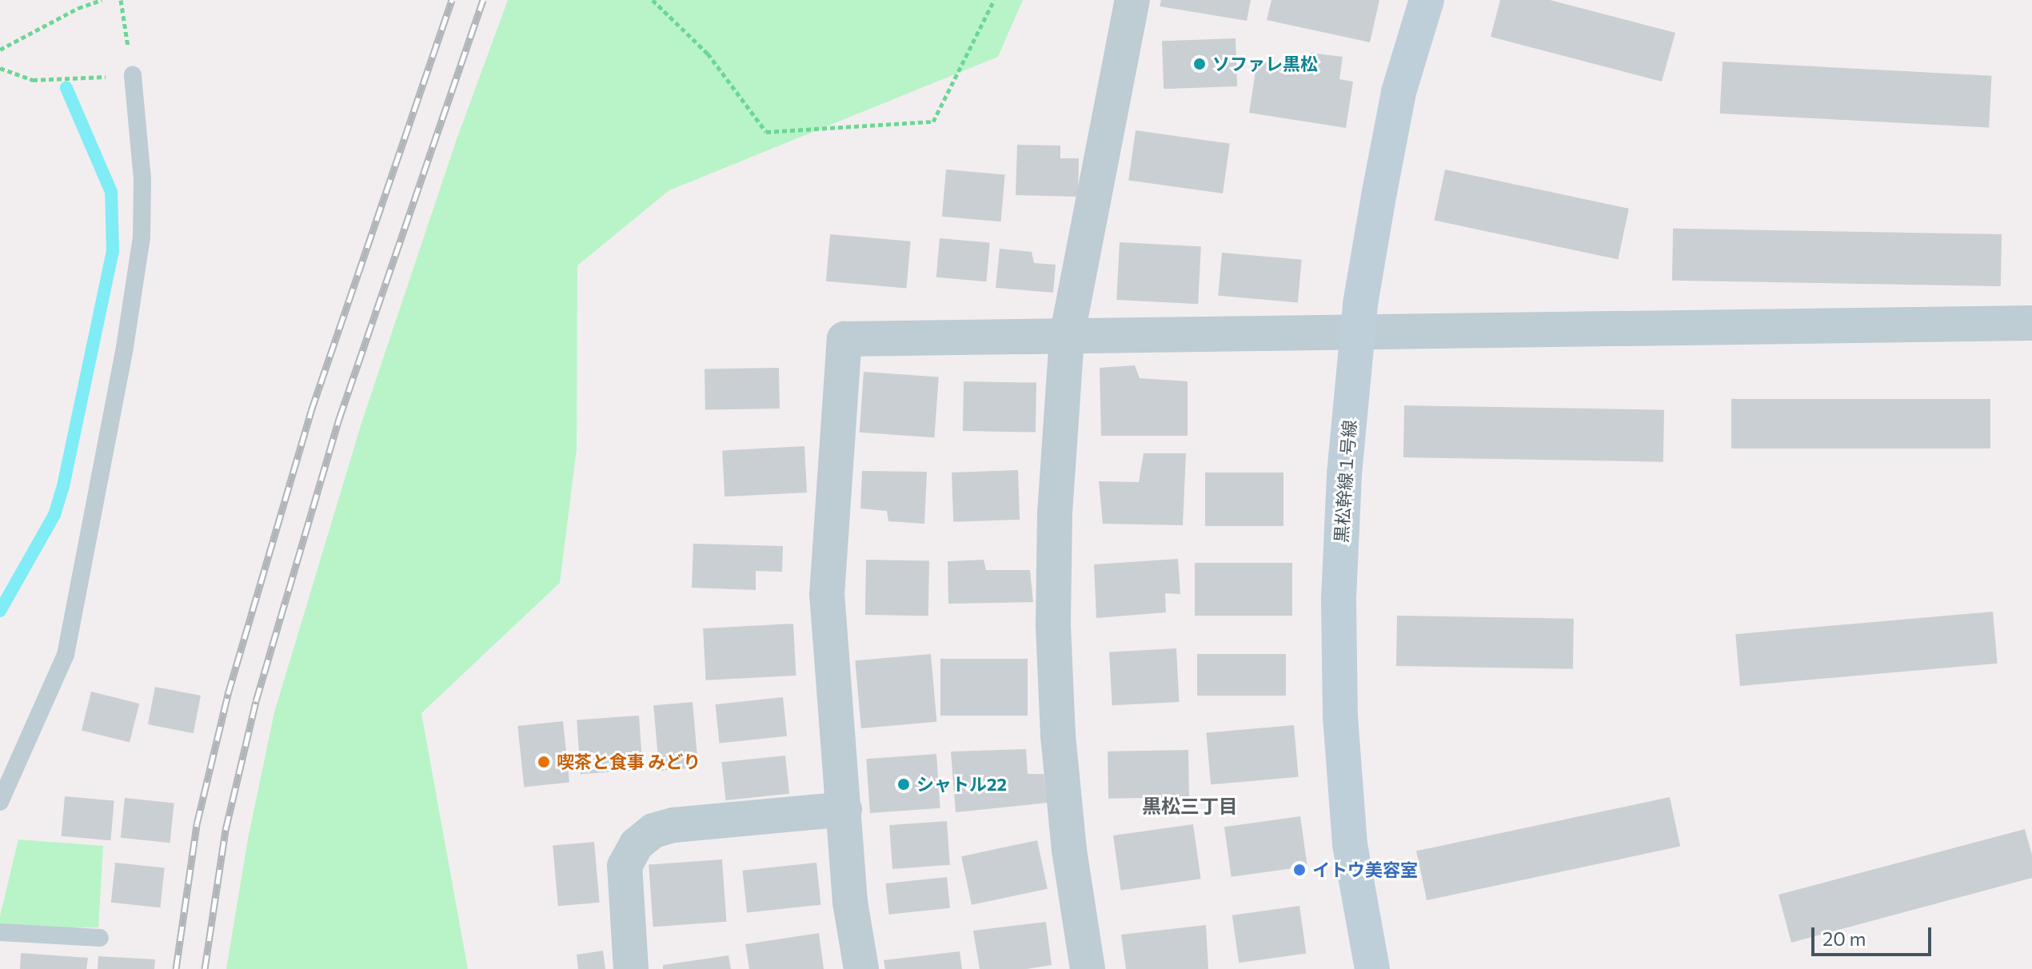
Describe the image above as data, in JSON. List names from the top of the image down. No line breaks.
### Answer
{"streets":{"street":["黒松幹線１号線"]},"districts":["黒松三丁目"],"places":["ソファレ黒松","喫茶と食事 みどり","シャトル22","イトウ美容室"],"scale_bar":"20 m"}
